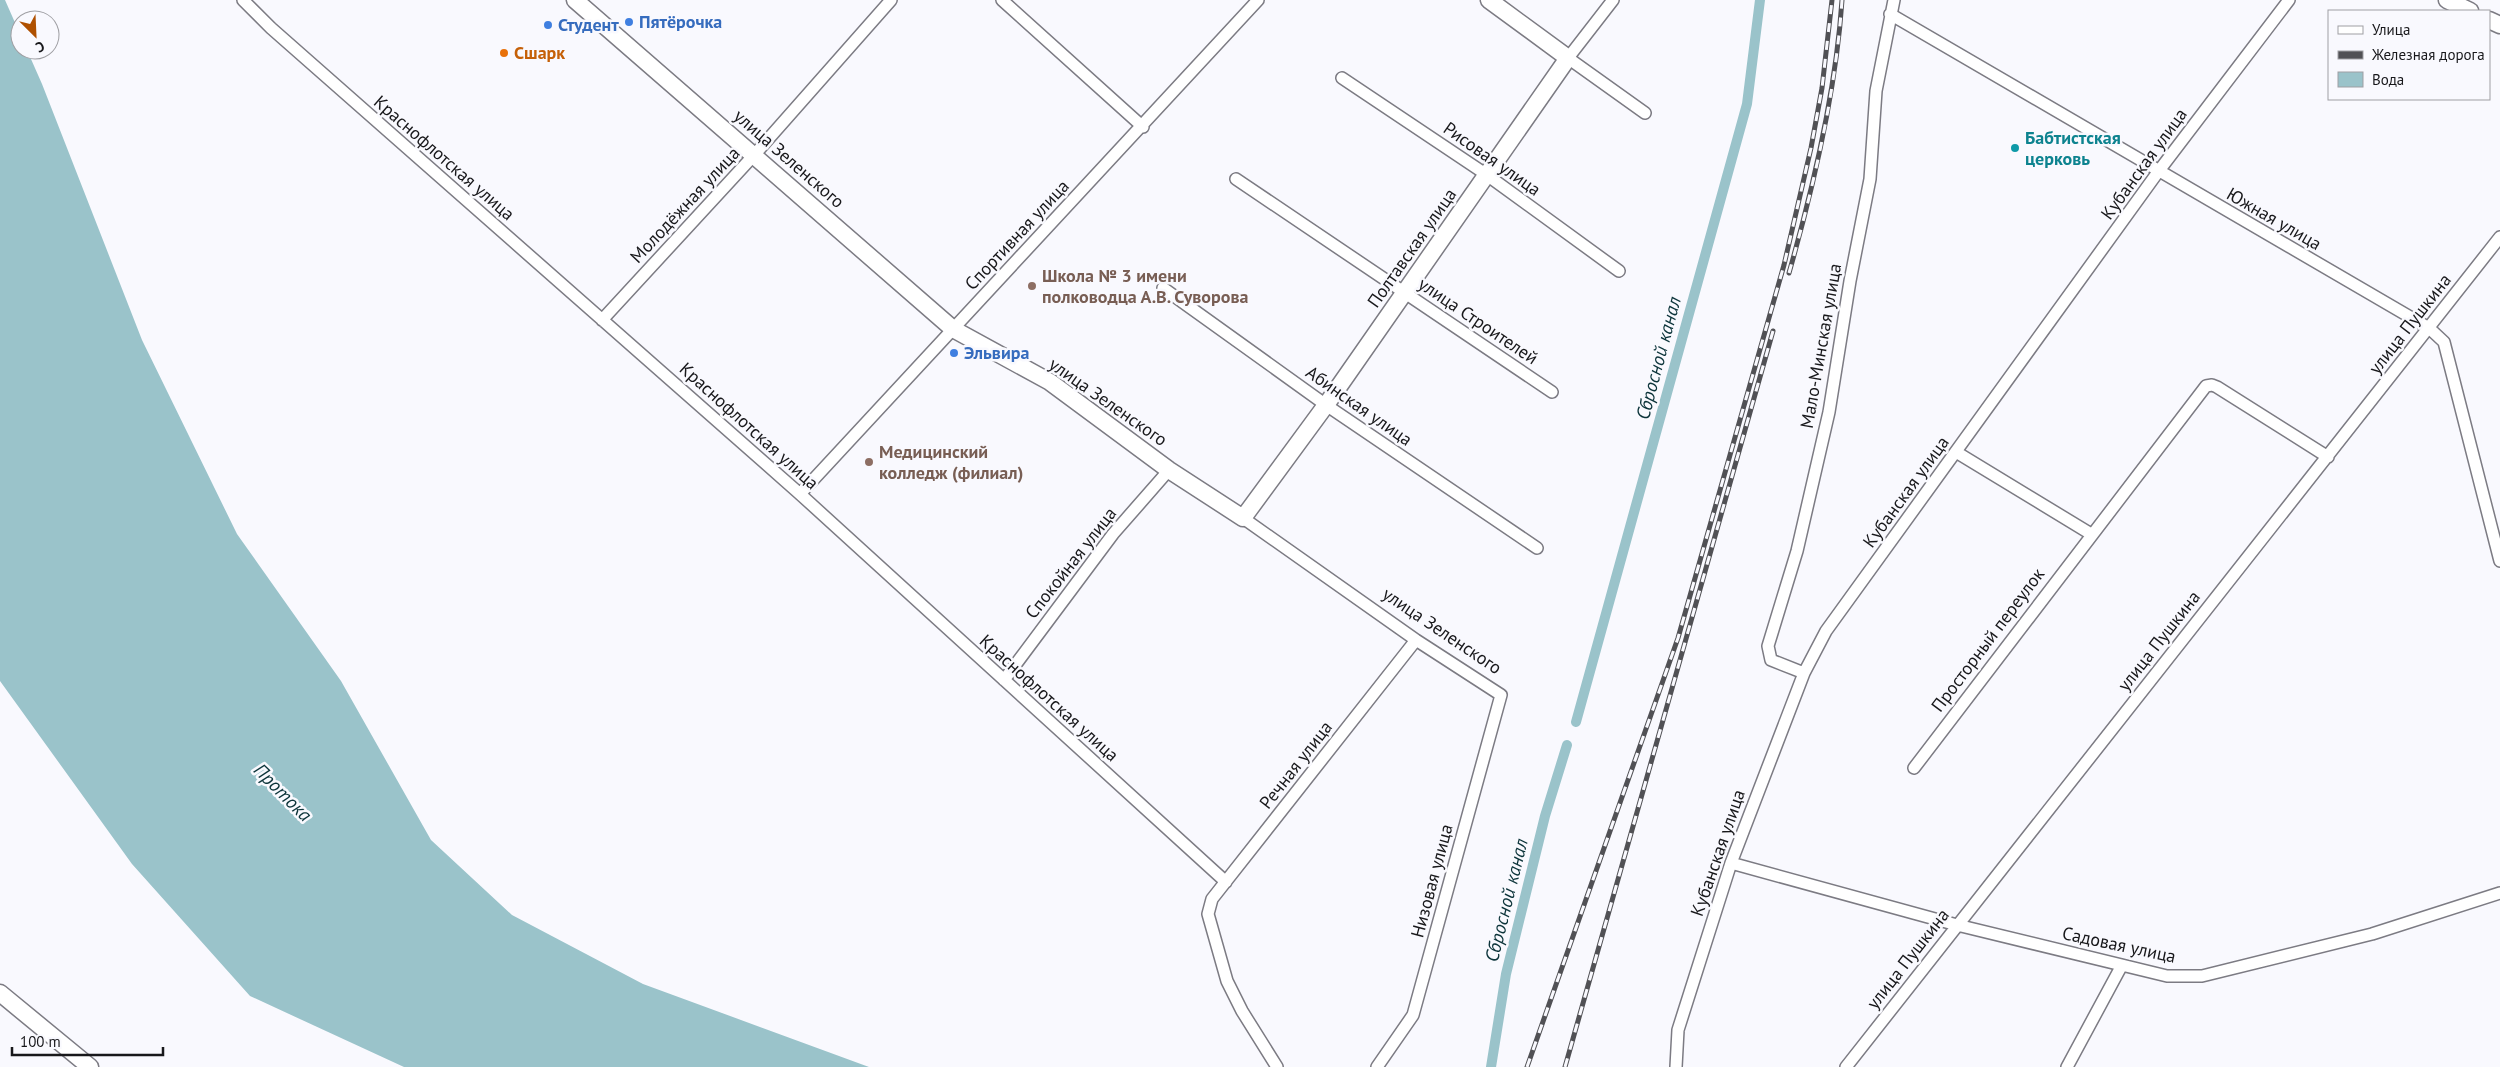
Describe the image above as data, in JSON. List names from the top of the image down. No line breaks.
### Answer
{"streets":{"street":["Краснофлотская улица","улица Зеленского","Рисовая улица","Кубанская улица","Молодёжная улица","Южная улица","Спортивная улица","Полтавская улица","улица Строителей","улица Пушкина","Мало-Минская улица","Абинская улица","Спокойная улица","Просторный переулок","Речная улица","Низовая улица","Садовая улица"]},"crossings":[["Краснофлотская улица","Молодёжная улица"],["Краснофлотская улица","Спортивная улица"],["Краснофлотская улица","Спокойная улица"],["Краснофлотская улица","Речная улица"],["улица Зеленского","Молодёжная улица"],["улица Зеленского","Спортивная улица"],["улица Зеленского","Полтавская улица"],["улица Зеленского","Спокойная улица"],["улица Зеленского","Речная улица"],["улица Зеленского","Низовая улица"],["Рисовая улица","Полтавская улица"],["Кубанская улица","Южная улица"],["Кубанская улица","Мало-Минская улица"],["Кубанская улица","Садовая улица"],["Южная улица","улица Пушкина"],["Южная улица","Мало-Минская улица"],["Полтавская улица","улица Строителей"],["Полтавская улица","Абинская улица"],["улица Пушкина","Просторный переулок"],["улица Пушкина","Садовая улица"]],"water":["Сбросной канал","Протока"],"places":["Пятёрочка","Студент","Сшарк","Бабтистская церковь","Школа № 3 имени полководца А.В. Суворова","Эльвира","Медицинский колледж (филиал)"],"legend":["Улица","Железная дорога","Вода"],"scale_bar":"100 m","north":"bottom right"}
